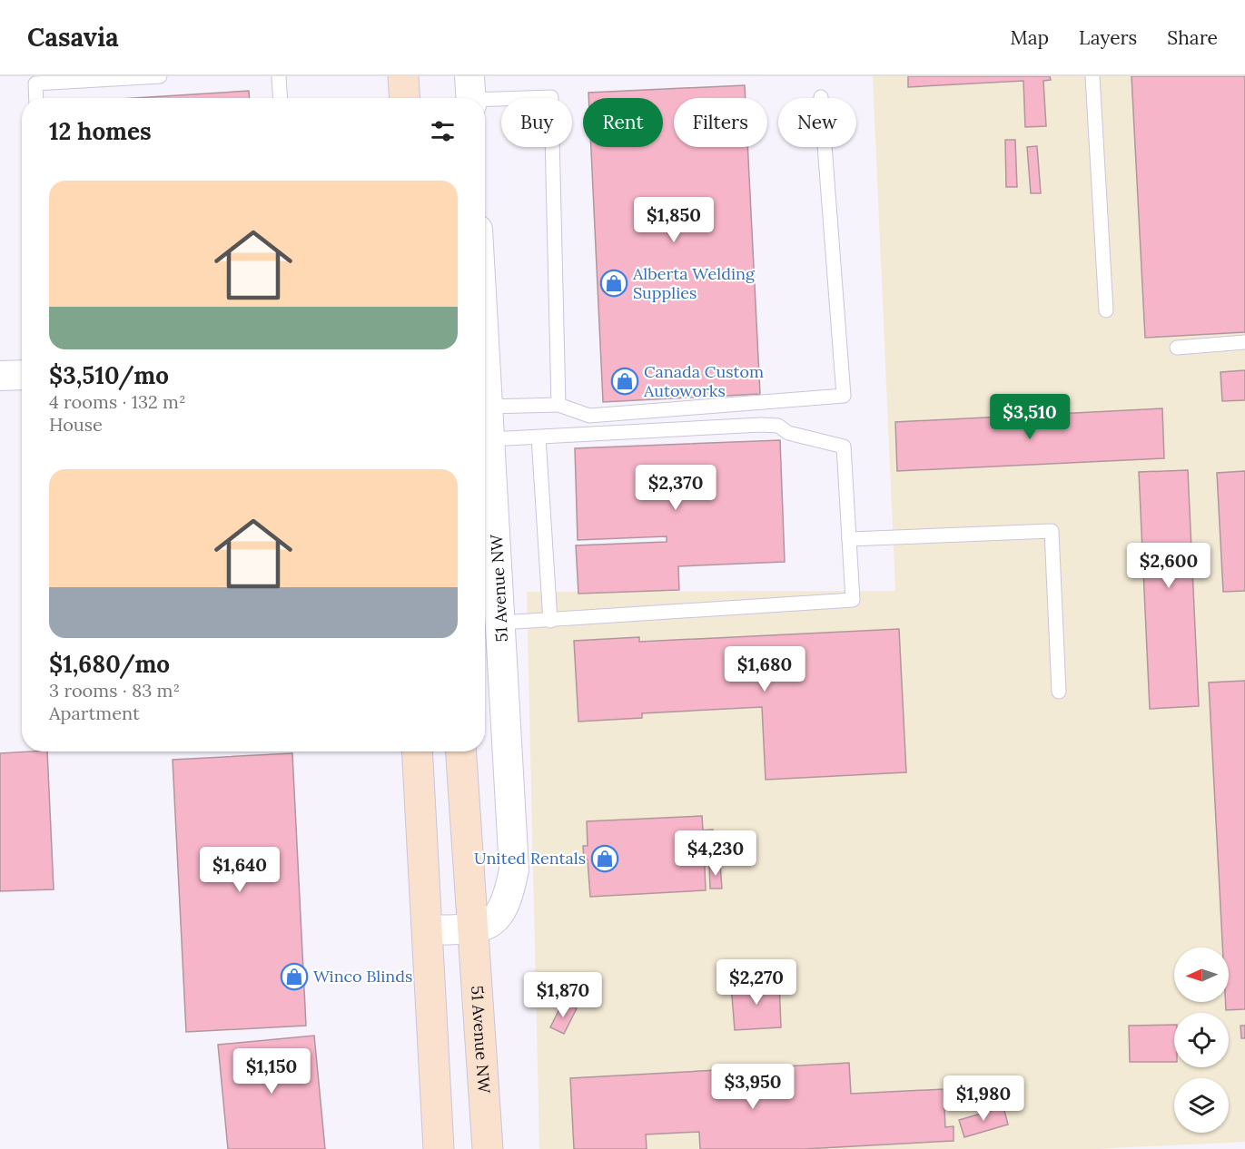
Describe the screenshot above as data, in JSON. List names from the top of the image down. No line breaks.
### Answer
{"streets":{"main road":["51 Avenue NW"]},"places":{"shop":["Alberta Welding Supplies","Canada Custom Autoworks","United Rentals","Winco Blinds"]},"north":"left","page":{"header":"Casavia","nav":["Map","Layers","Share"],"chip":["Buy","Rent","Filters","New"],"heading":"12 homes","list":[{"name":"$3,510/mo","note":"4 rooms · 132 m² · House"},{"name":"$1,680/mo","note":"3 rooms · 83 m² · Apartment"}],"price":["$1,850","$3,510","$2,370","$2,600","$1,680","$4,230","$1,640","$2,270","$1,870","$1,150","$3,950","$1,980"]}}
